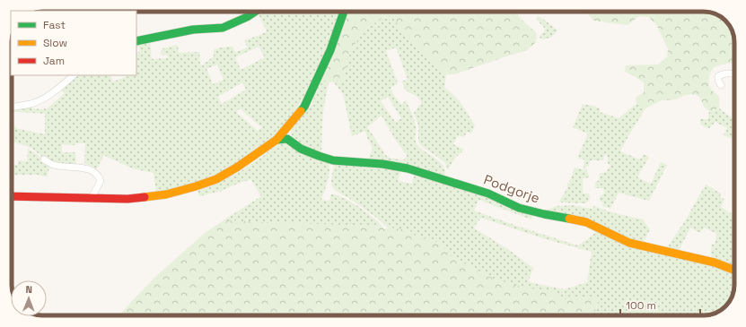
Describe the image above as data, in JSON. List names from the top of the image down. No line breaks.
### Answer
{"streets":{"street":["Podgorje"]},"legend":["Fast","Slow","Jam"],"scale_bar":"100 m","north":"top"}
